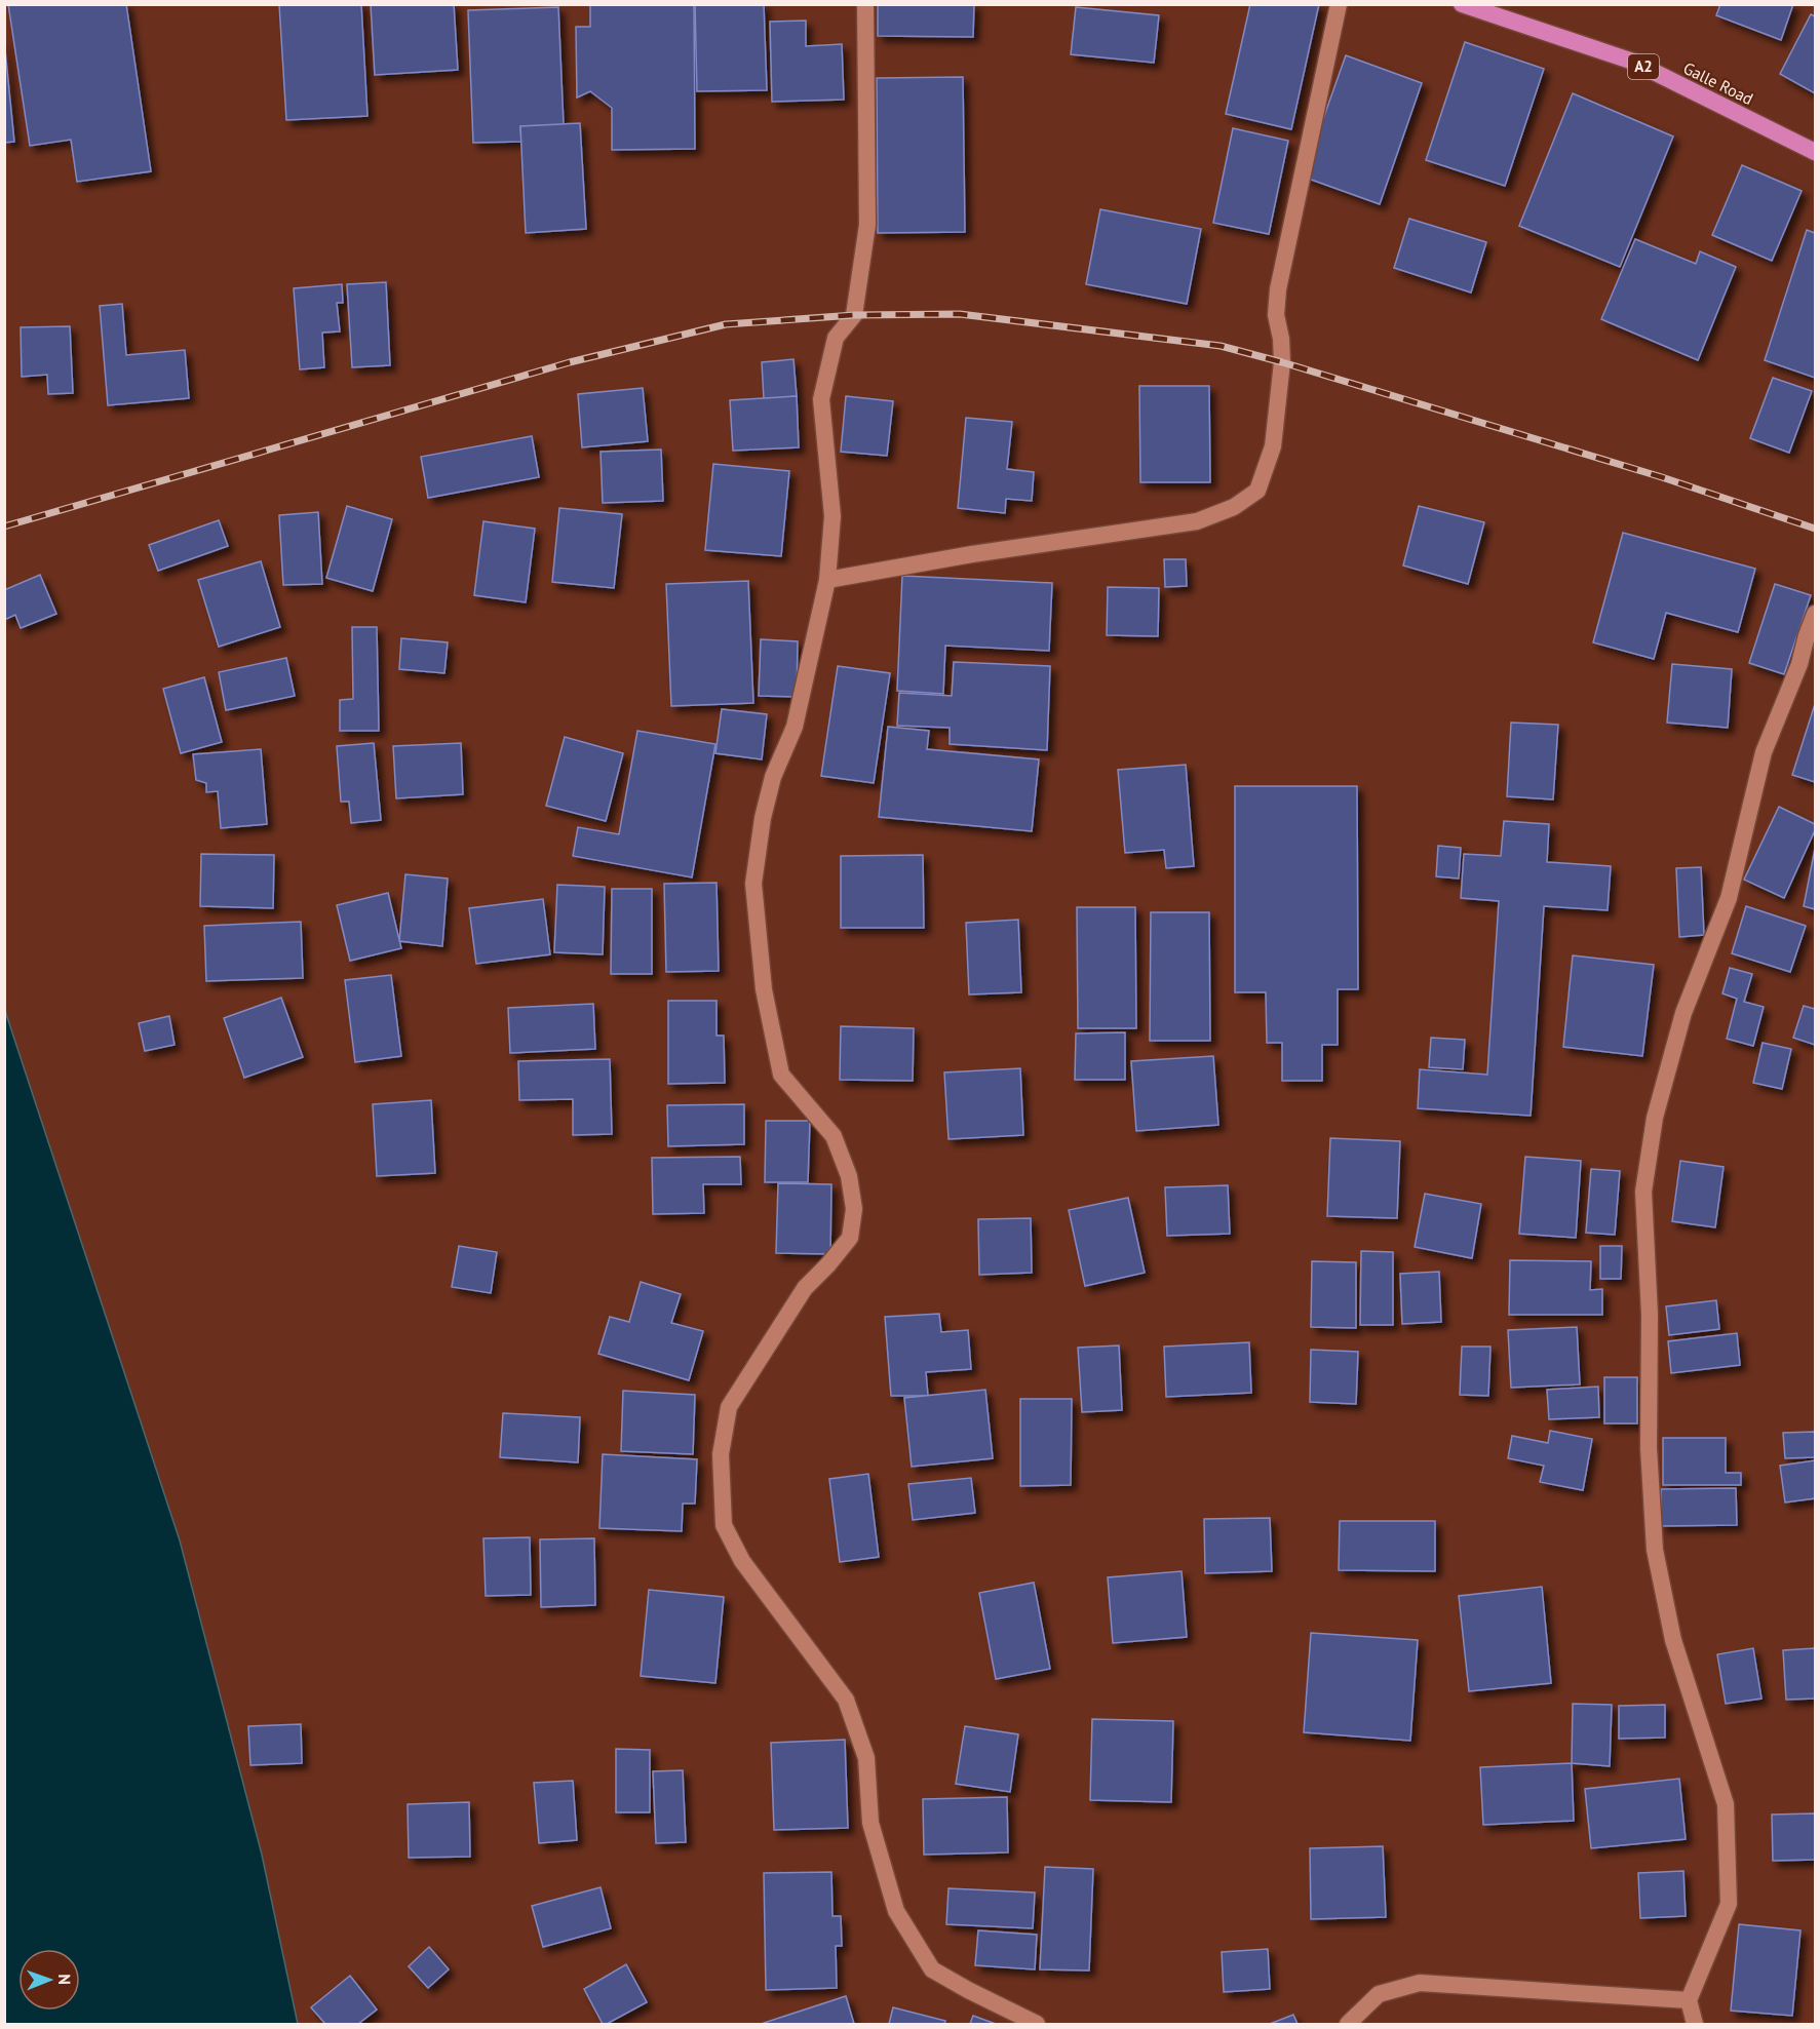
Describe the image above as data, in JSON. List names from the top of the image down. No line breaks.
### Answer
{"streets":{"highway":["A2","Galle Road"]},"north":"right"}
